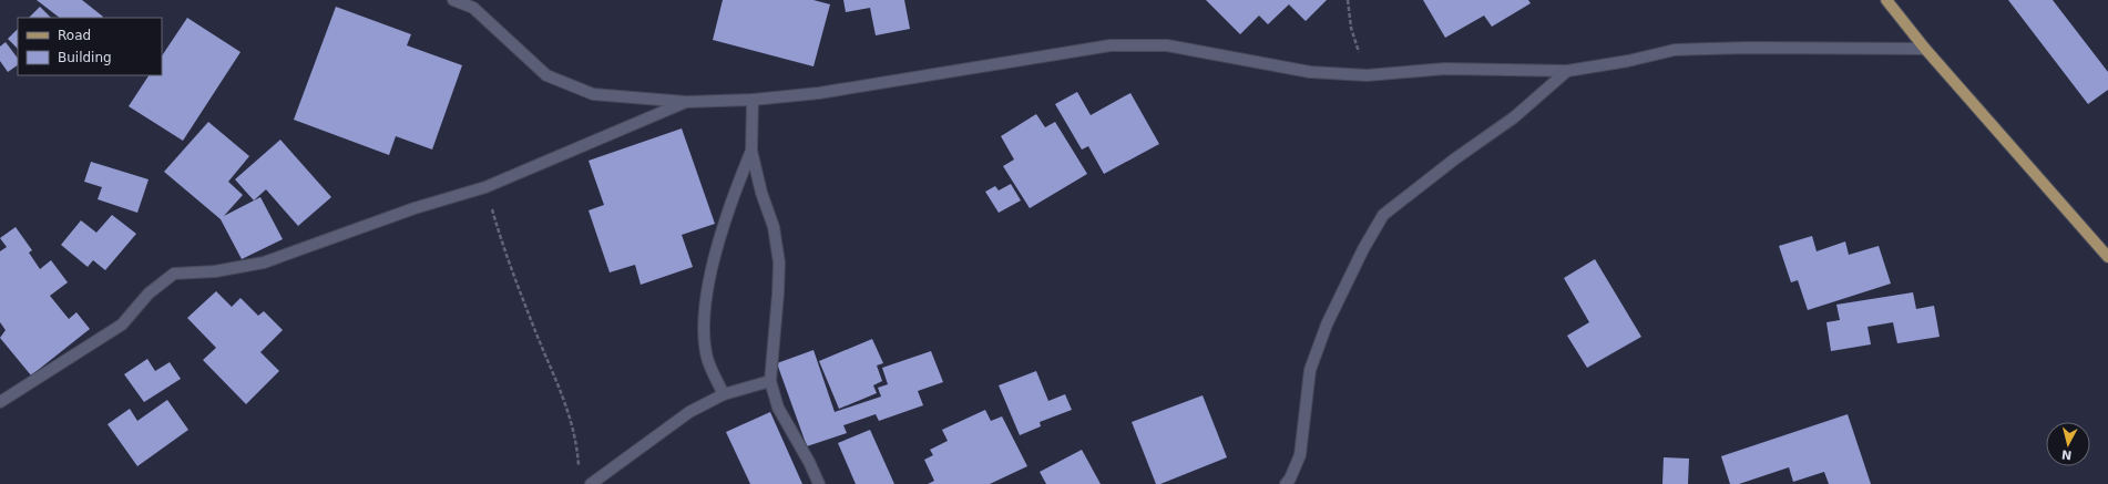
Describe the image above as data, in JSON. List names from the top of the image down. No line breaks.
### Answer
{"legend":["Road","Building"],"north":"bottom"}
